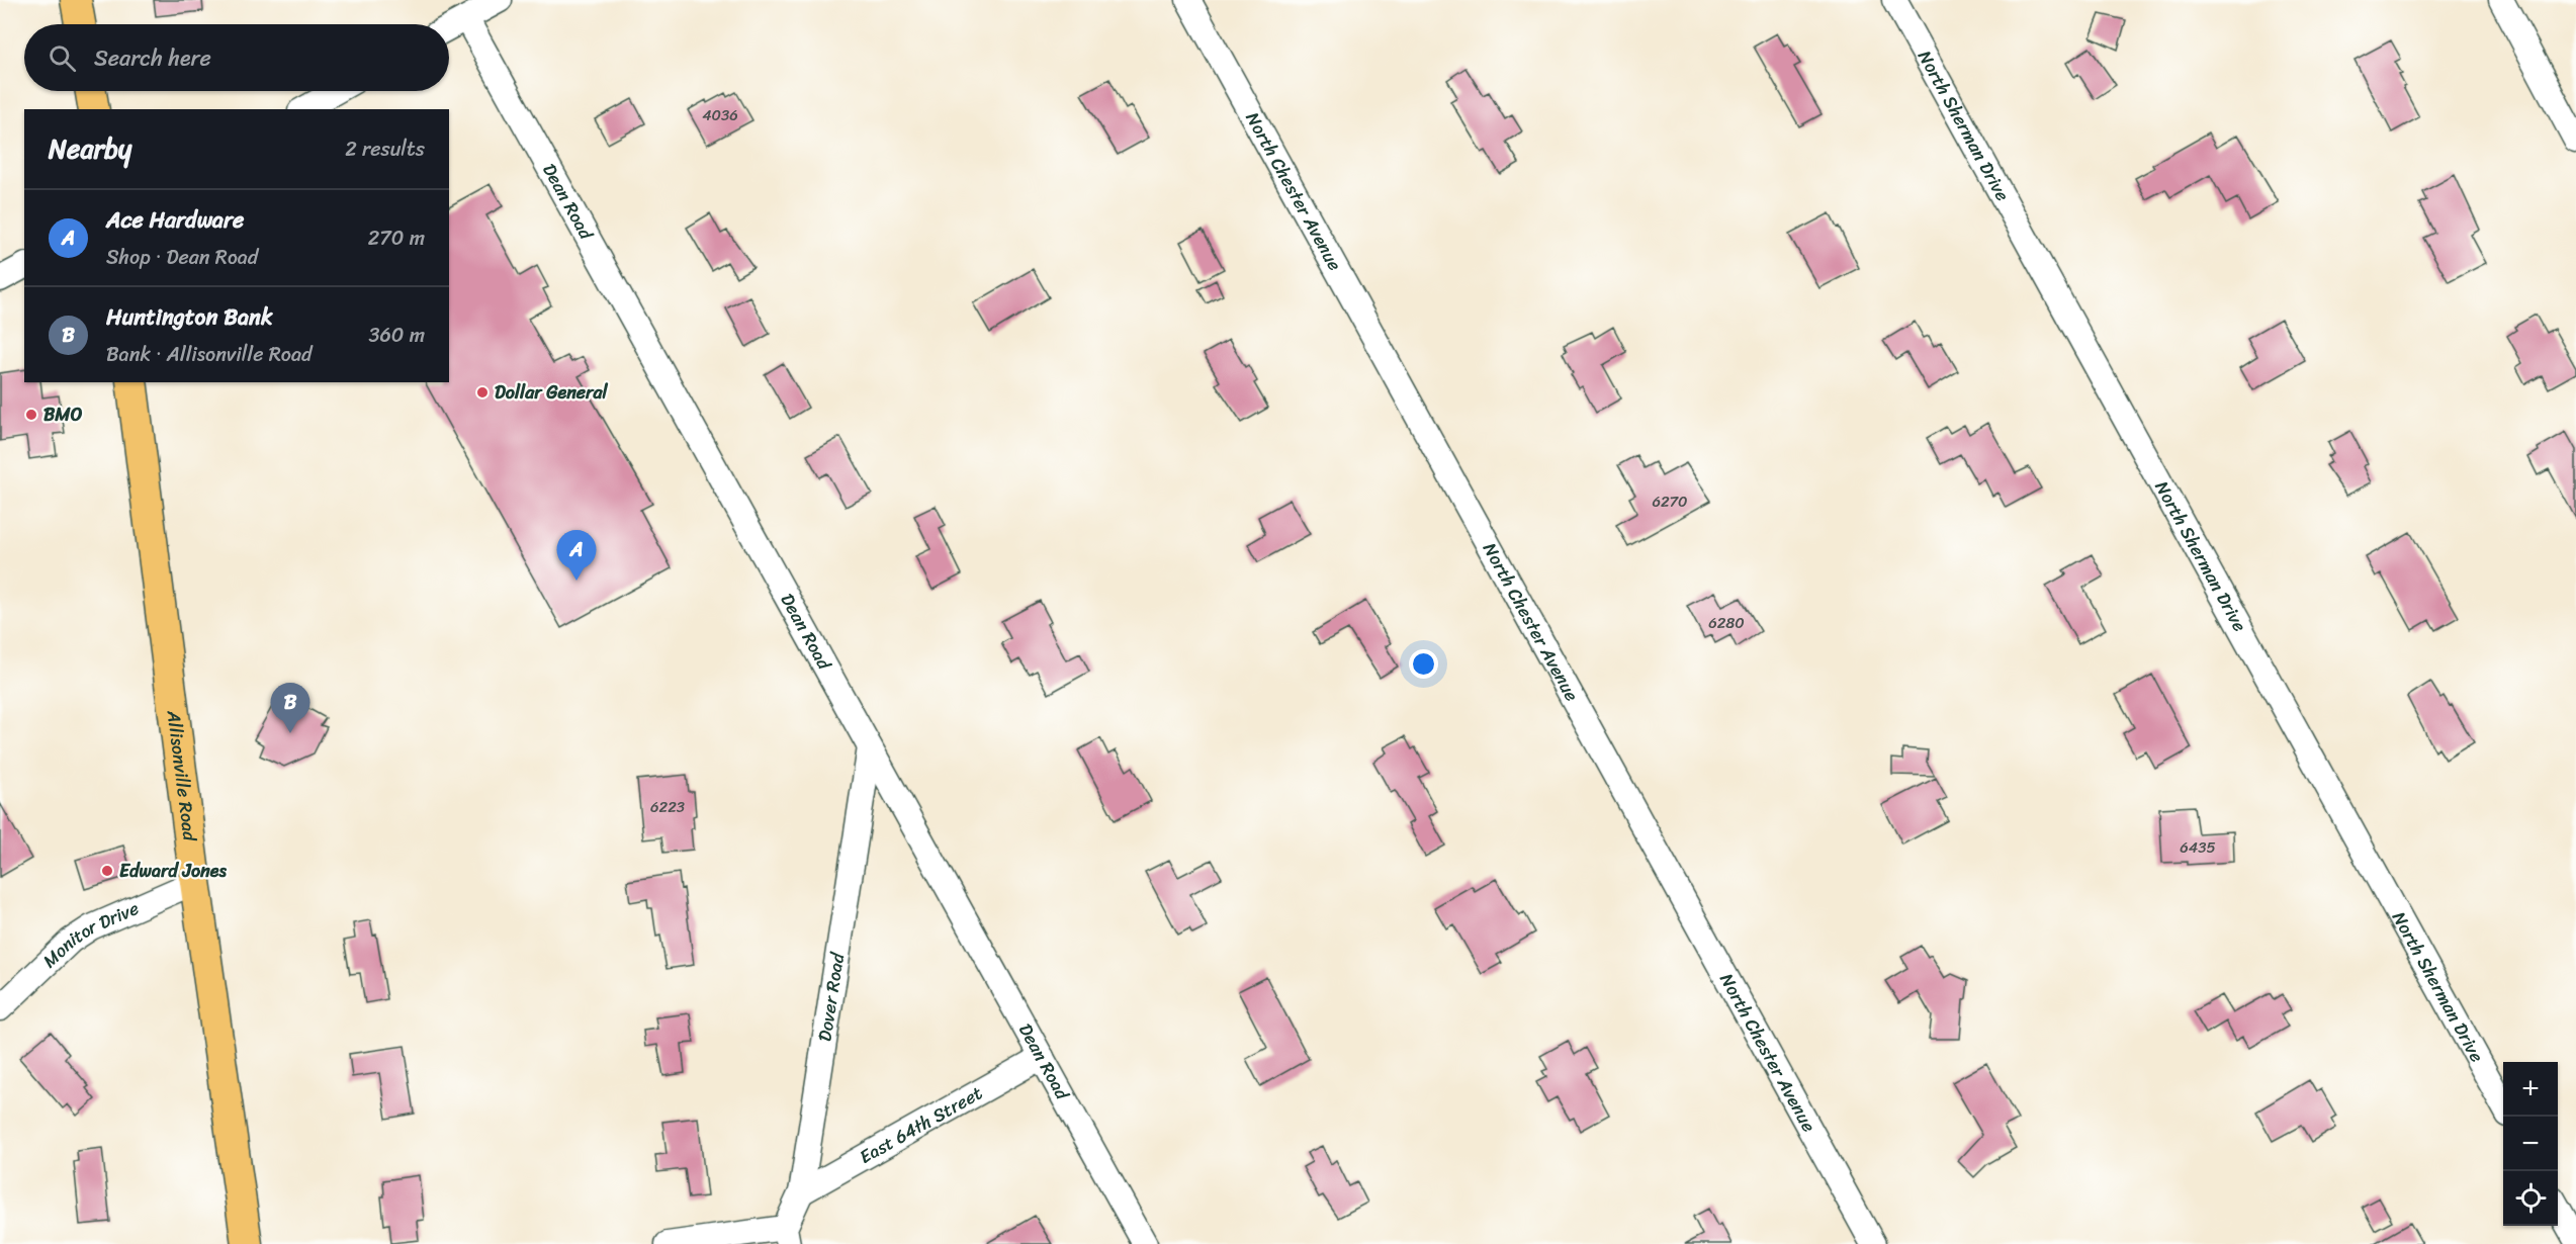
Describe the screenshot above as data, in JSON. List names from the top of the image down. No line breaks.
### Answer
{"streets":{"main road":["Allisonville Road"],"street":["North Sherman Drive","North Chester Avenue","Dean Road","Monitor Drive","Dover Road","East 64th Street"]},"crossings":[["Dean Road","Dover Road"],["Dean Road","East 64th Street"],["Allisonville Road","Monitor Drive"],["Dover Road","East 64th Street"]],"places":["Dollar General","BMO","Edward Jones"],"house_numbers":["4036","6270","6280","6223","6435"],"page":{"search":"Search here","heading":["Nearby","2 results"],"list":[{"mark":"A","name":"Ace Hardware","note":"Shop · Dean Road","value":"270 m"},{"mark":"B","name":"Huntington Bank","note":"Bank · Allisonville Road","value":"360 m"}],"pins":["A","B"],"map_buttons":["+","−"]}}
